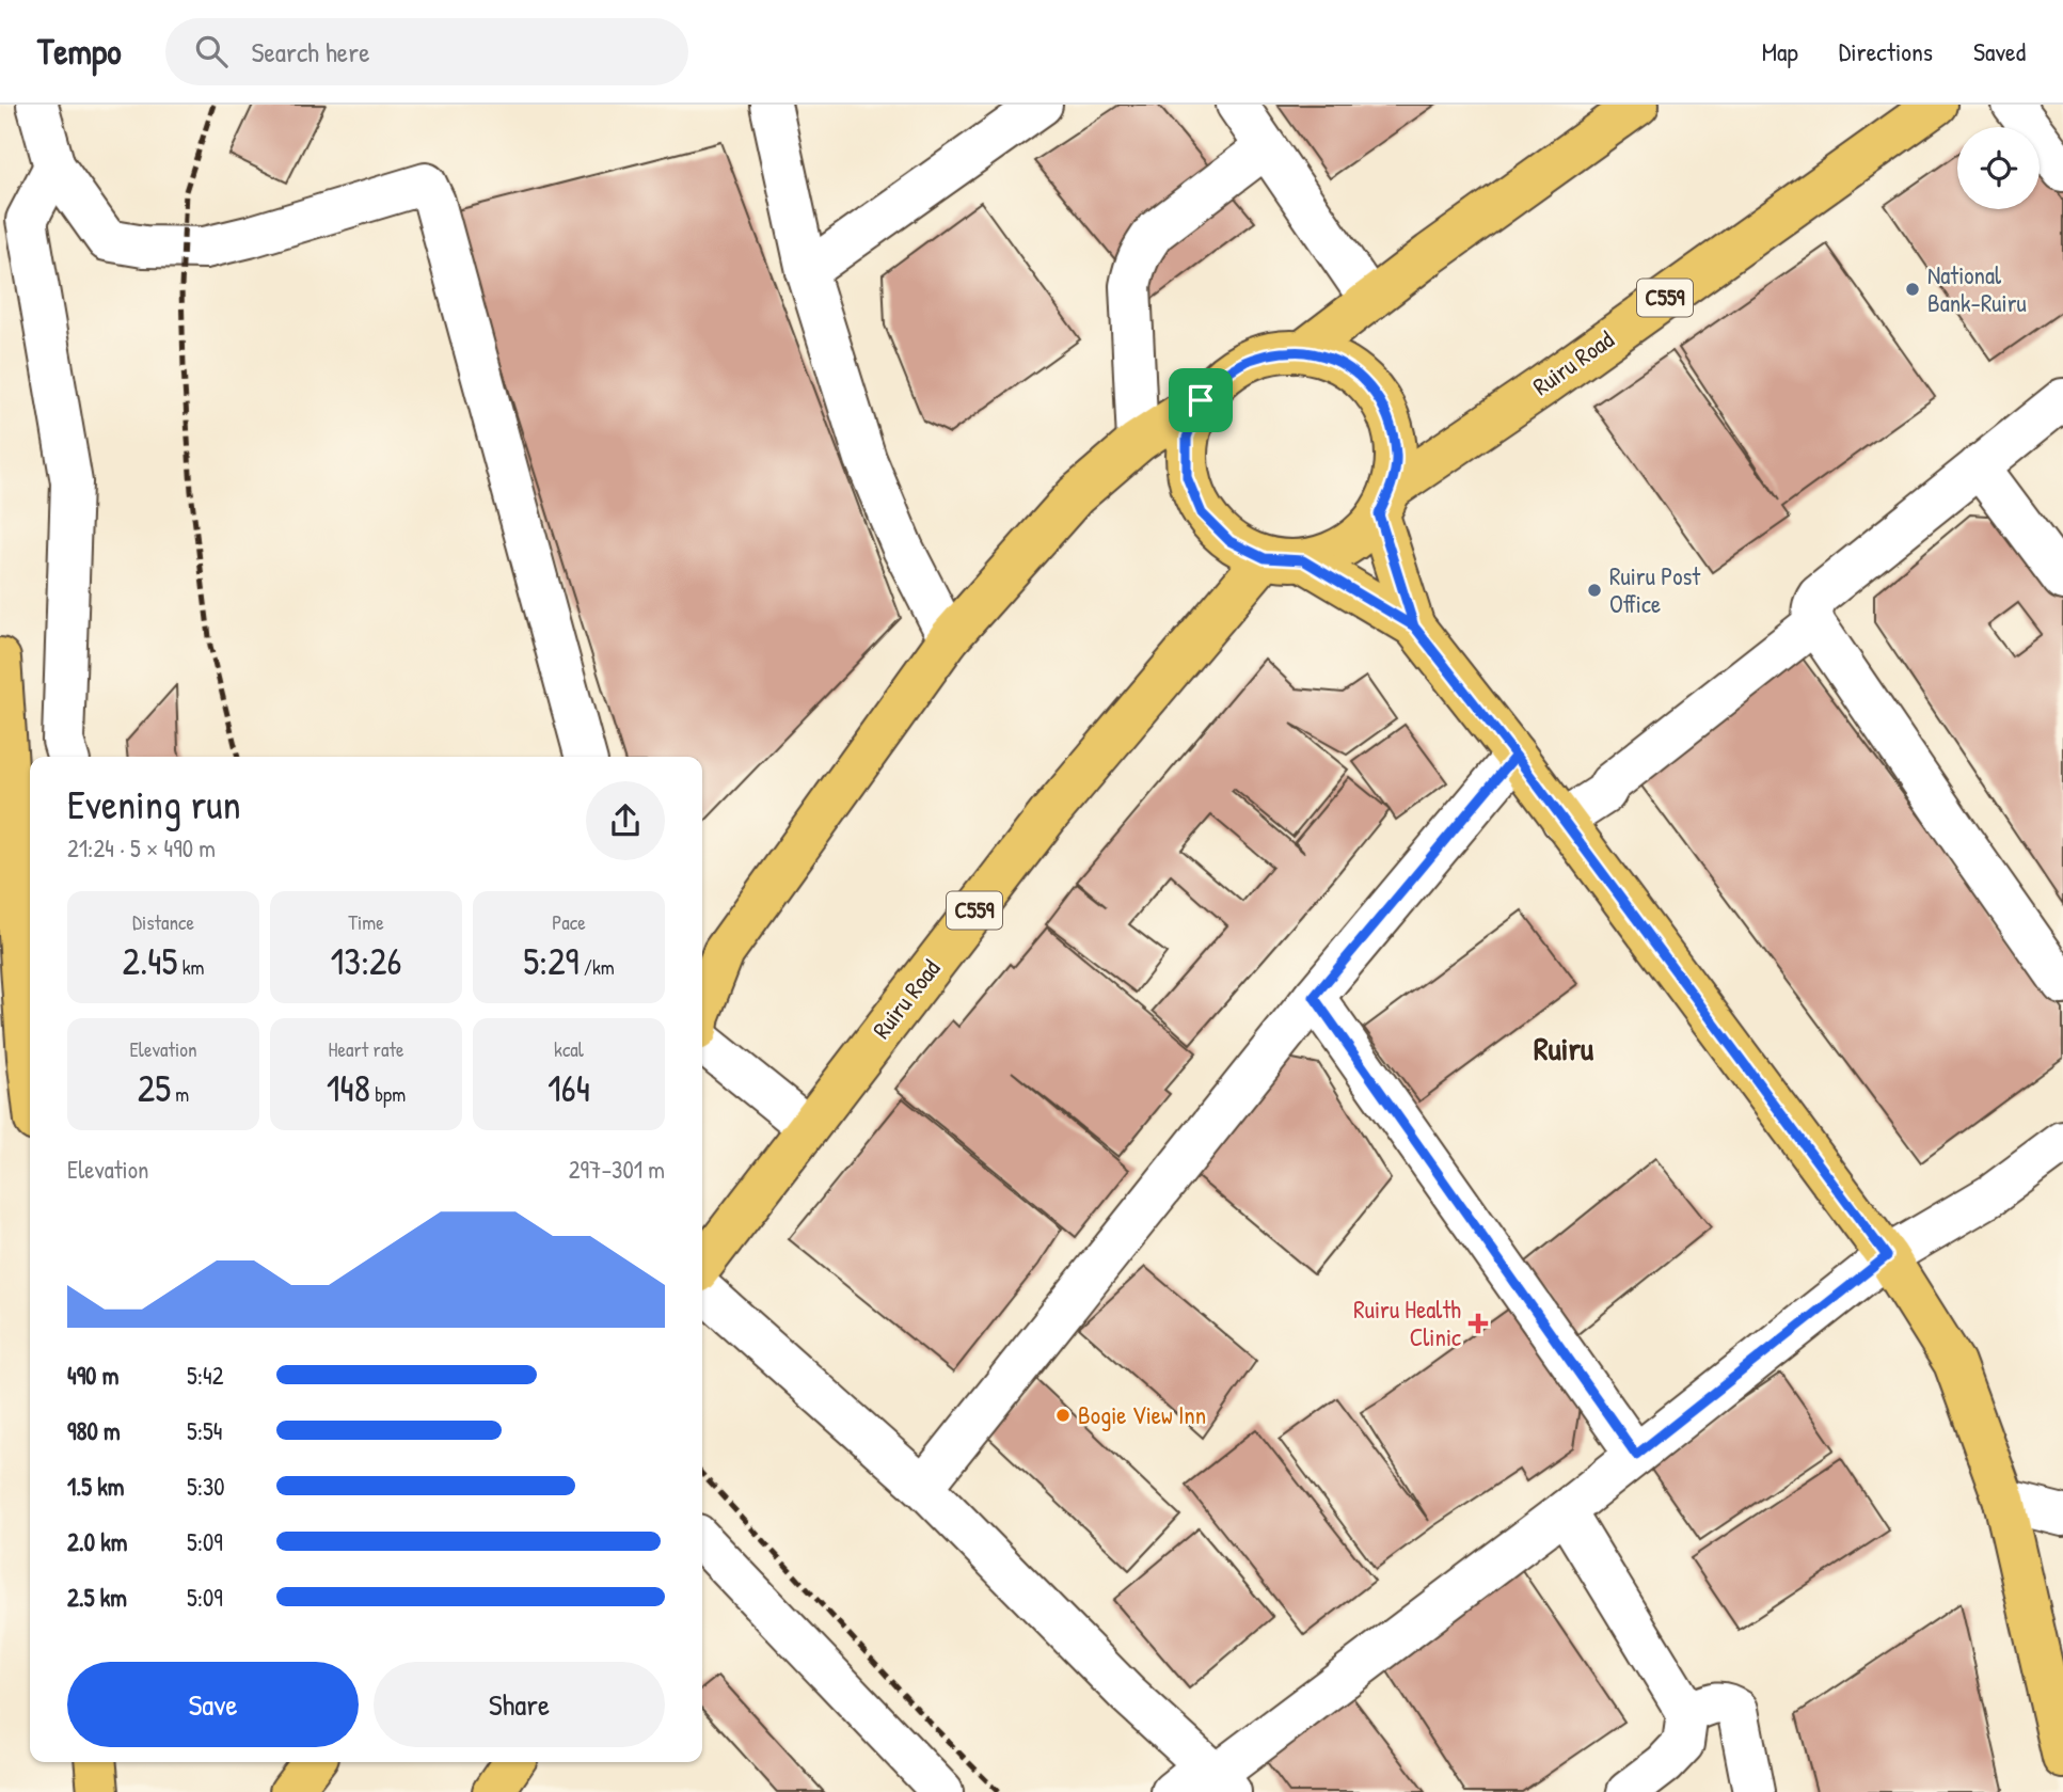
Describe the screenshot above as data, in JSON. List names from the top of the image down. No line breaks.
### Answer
{"streets":{"main road":["C559","Ruiru Road"]},"districts":["Ruiru"],"places":{"other":["National Bank-Ruiru","Ruiru Post Office","Bogie View Inn"],"health":["Ruiru Health Clinic"]},"page":{"header":"Tempo","search":"Search here","nav":["Map","Directions","Saved"],"heading":["Evening run","21:24 · 5 × 490 m"],"stats":[["Distance","2.45 km"],["Time","13:26"],["Pace","5:29 /km"],["Elevation","25 m"],["Heart rate","148 bpm"],["kcal","164"]],"chart":["Elevation","297–301 m"],"list":[{"name":"490 m","note":"5:42"},{"name":"980 m","note":"5:54"},{"name":"1.5 km","note":"5:30"},{"name":"2.0 km","note":"5:09"},{"name":"2.5 km","note":"5:09"}],"buttons":["Save","Share"]}}
